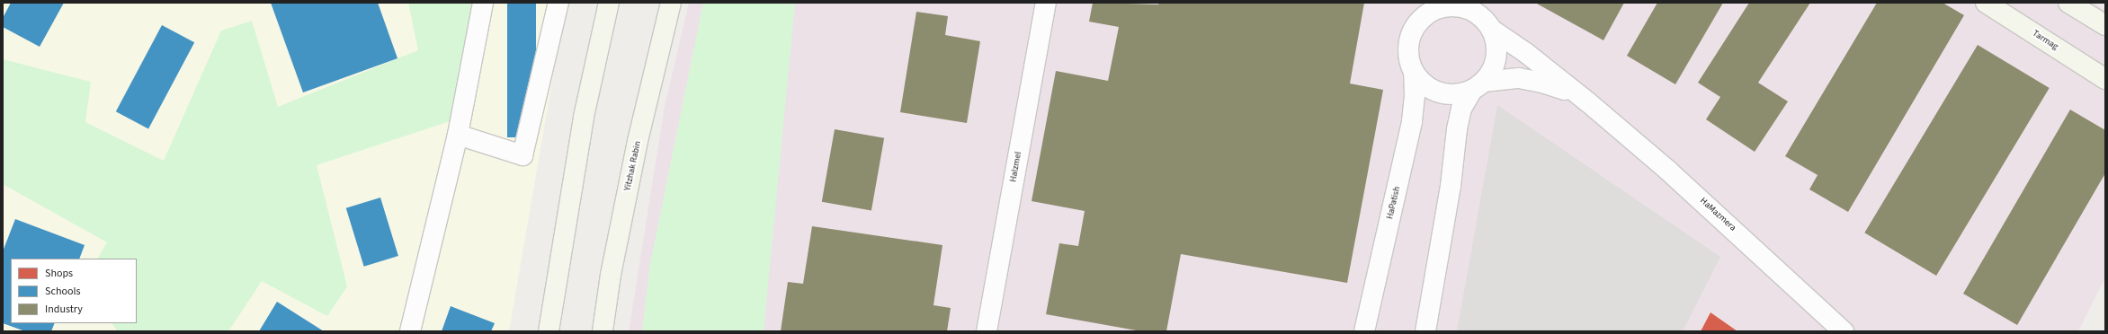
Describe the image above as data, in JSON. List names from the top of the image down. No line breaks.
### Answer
{"streets":{"main road":["Tarmag","Yitzhak Rabin"],"street":["HaIzmel","HaPatish","HaMazmera"]},"crossings":[["HaPatish","HaMazmera"]],"legend":["Shops","Schools","Industry"]}
